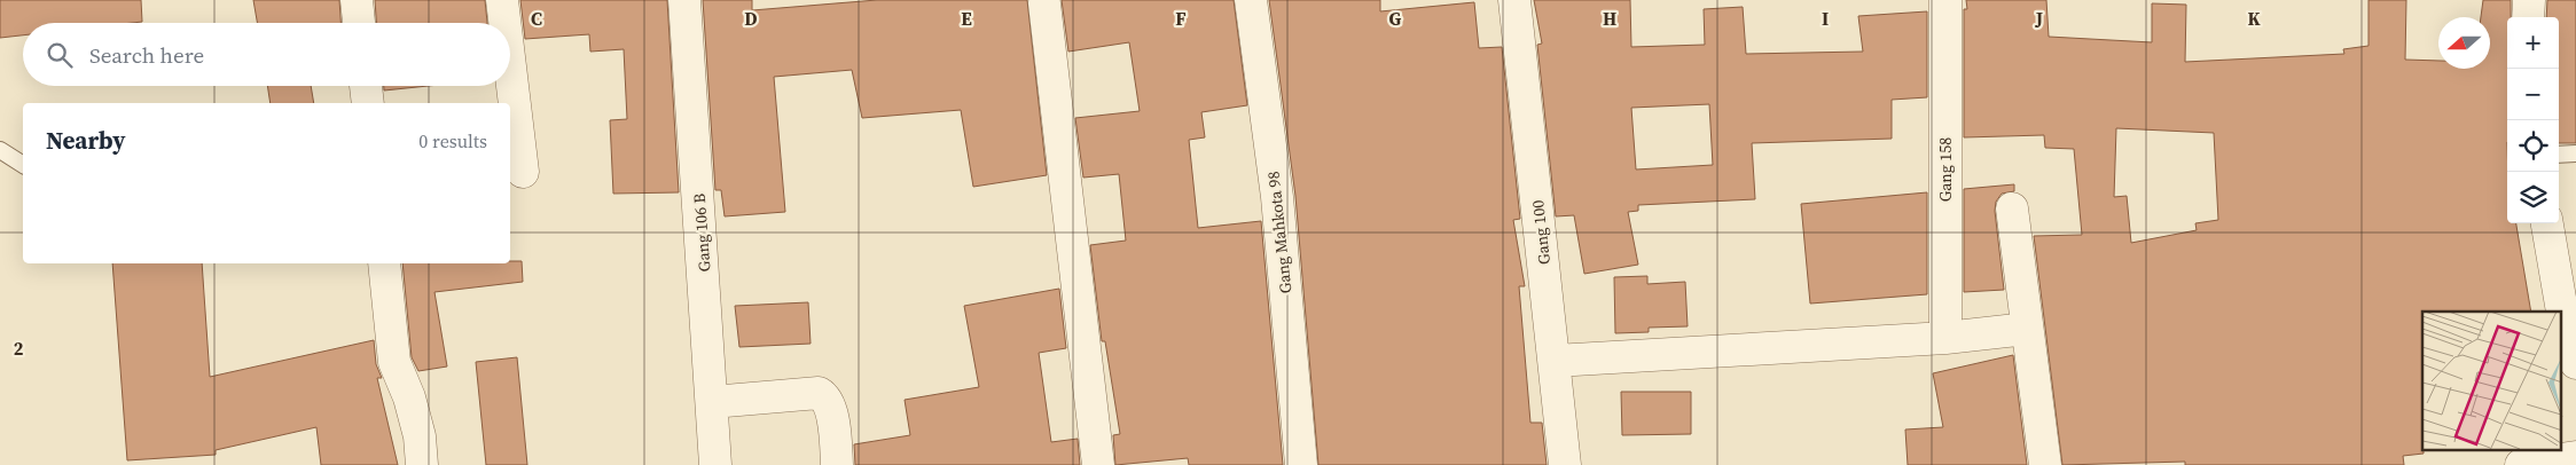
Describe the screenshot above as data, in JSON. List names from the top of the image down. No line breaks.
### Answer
{"streets":{"street":["Gang 158","Gang 106 B","Gang Mahkota 98","Gang 100"]},"north":"left","page":{"map_buttons":["+","−"],"search":"Search here","heading":["Nearby","0 results"]},"grid":{"columns":["C","D","E","F","G","H","I","J","K"],"rows":["2"]}}
